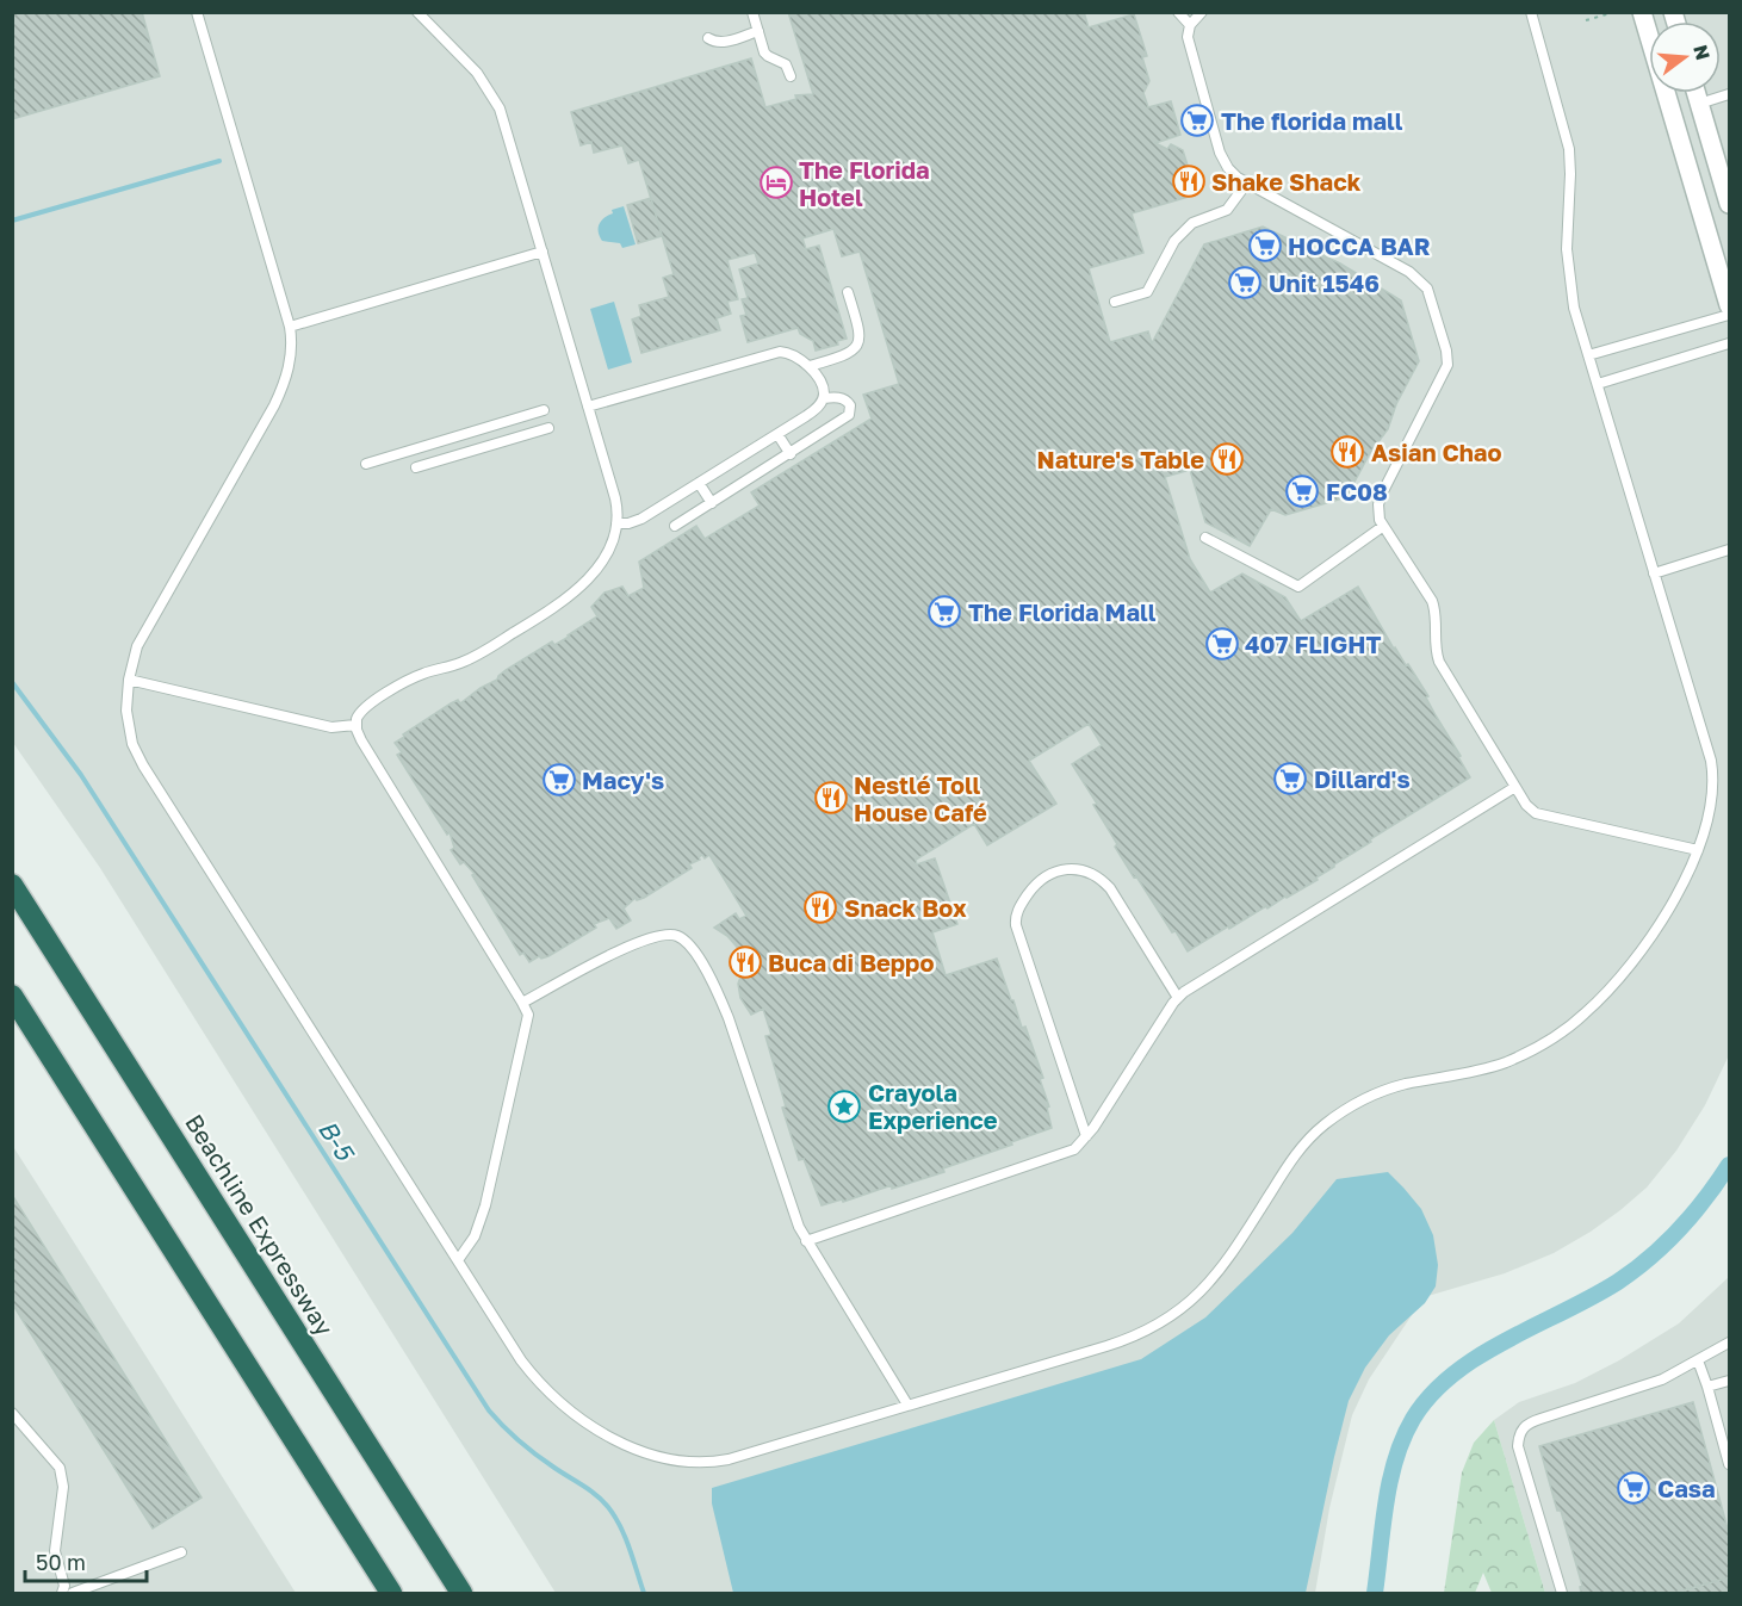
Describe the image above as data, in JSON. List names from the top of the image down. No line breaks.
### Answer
{"streets":{"highway":["Beachline Expressway"]},"water":["B-5"],"places":{"supermarket":["The florida mall","HOCCA BAR","Unit 1546","FC08","The Florida Mall","407 FLIGHT","Dillard's","Macy's","Casa"],"restaurant":["Shake Shack","Asian Chao","Nature's Table","Nestlé Toll House Café","Snack Box","Buca di Beppo"],"hotel":["The Florida Hotel"],"place":["Crayola Experience"]},"scale_bar":"50 m","north":"right"}
